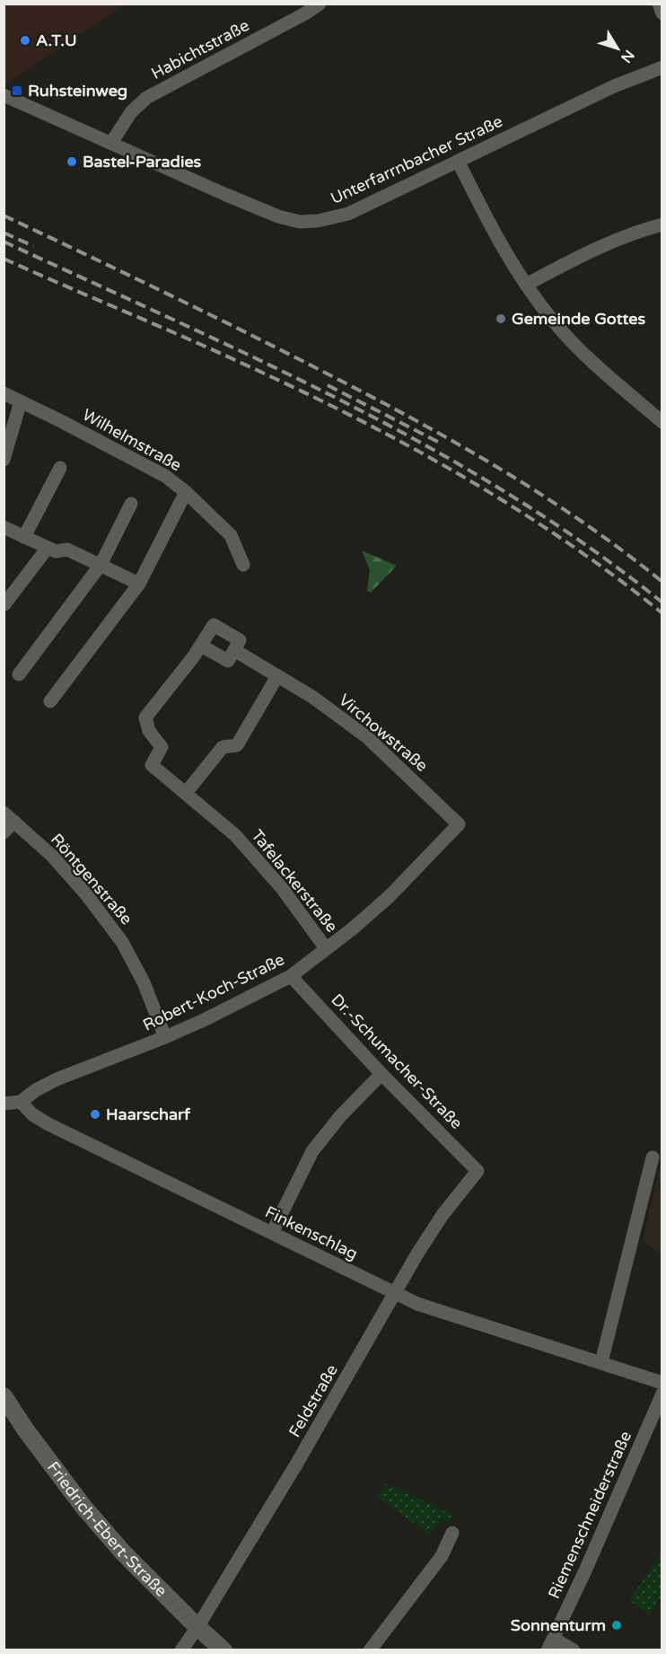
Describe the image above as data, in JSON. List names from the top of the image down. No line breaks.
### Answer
{"streets":{"street":["Habichtstraße","Unterfarrnbacher Straße","Wilhelmstraße","Virchowstraße","Röntgenstraße","Tafelackerstraße","Robert-Koch-Straße","Dr.-Schumacher-Straße","Finkenschlag","Feldstraße","Riemenschneiderstraße","Friedrich-Ebert-Straße"]},"crossings":[["Habichtstraße","Unterfarrnbacher Straße"],["Virchowstraße","Robert-Koch-Straße"],["Röntgenstraße","Robert-Koch-Straße"],["Tafelackerstraße","Robert-Koch-Straße"],["Robert-Koch-Straße","Dr.-Schumacher-Straße"],["Robert-Koch-Straße","Finkenschlag"],["Dr.-Schumacher-Straße","Feldstraße"],["Finkenschlag","Feldstraße"],["Feldstraße","Friedrich-Ebert-Straße"]],"places":{"other":["A.T.U","Bastel-Paradies","Gemeinde Gottes","Haarscharf","Sonnenturm"],"transit":["Ruhsteinweg"]},"north":"bottom right"}
